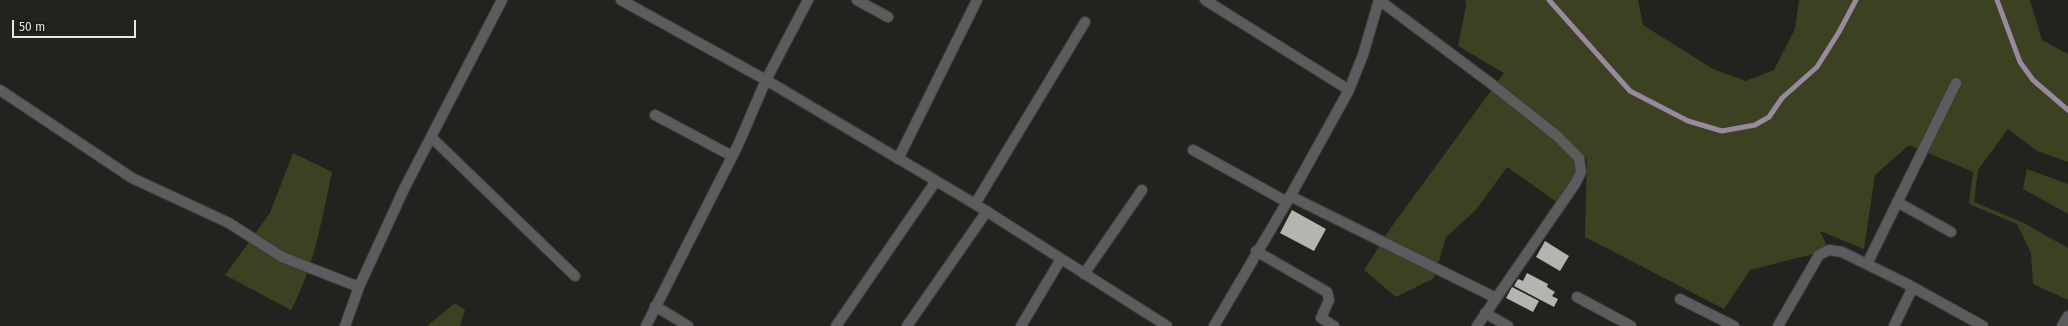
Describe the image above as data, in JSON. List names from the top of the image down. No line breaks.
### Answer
{"scale_bar":"50 m"}
